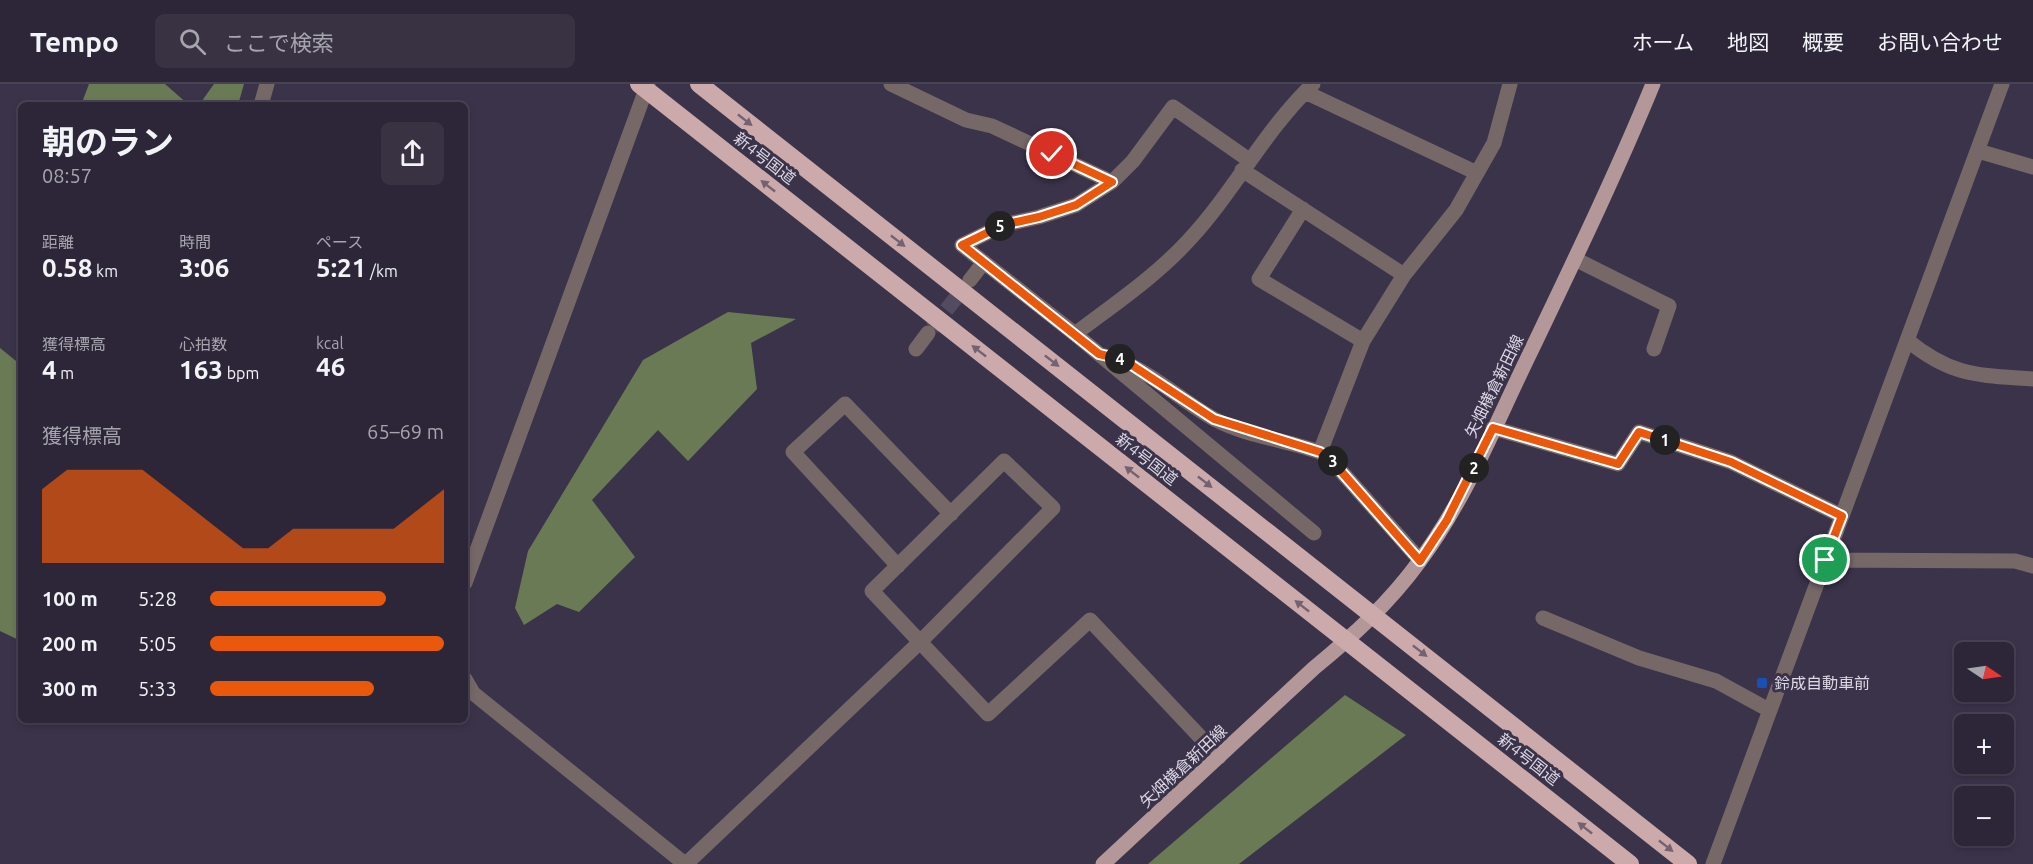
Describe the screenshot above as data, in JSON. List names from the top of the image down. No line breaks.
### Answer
{"streets":{"highway":["新4号国道"],"main road":["矢畑横倉新田線"]},"crossings":[["新4号国道","矢畑横倉新田線"]],"places":{"transit":["鈴成自動車前"]},"north":"right","page":{"header":"Tempo","search":"ここで検索","nav":["ホーム","地図","概要","お問い合わせ"],"heading":["朝のラン","08:57"],"stats":[["距離","0.58 km"],["時間","3:06"],["ペース","5:21 /km"],["獲得標高","4 m"],["心拍数","163 bpm"],["kcal","46"]],"pins":["5","4","1","3","2"],"chart":["獲得標高","65–69 m"],"list":[{"name":"100 m","note":"5:28"},{"name":"200 m","note":"5:05"},{"name":"300 m","note":"5:33"}],"map_buttons":["+","−"]}}
